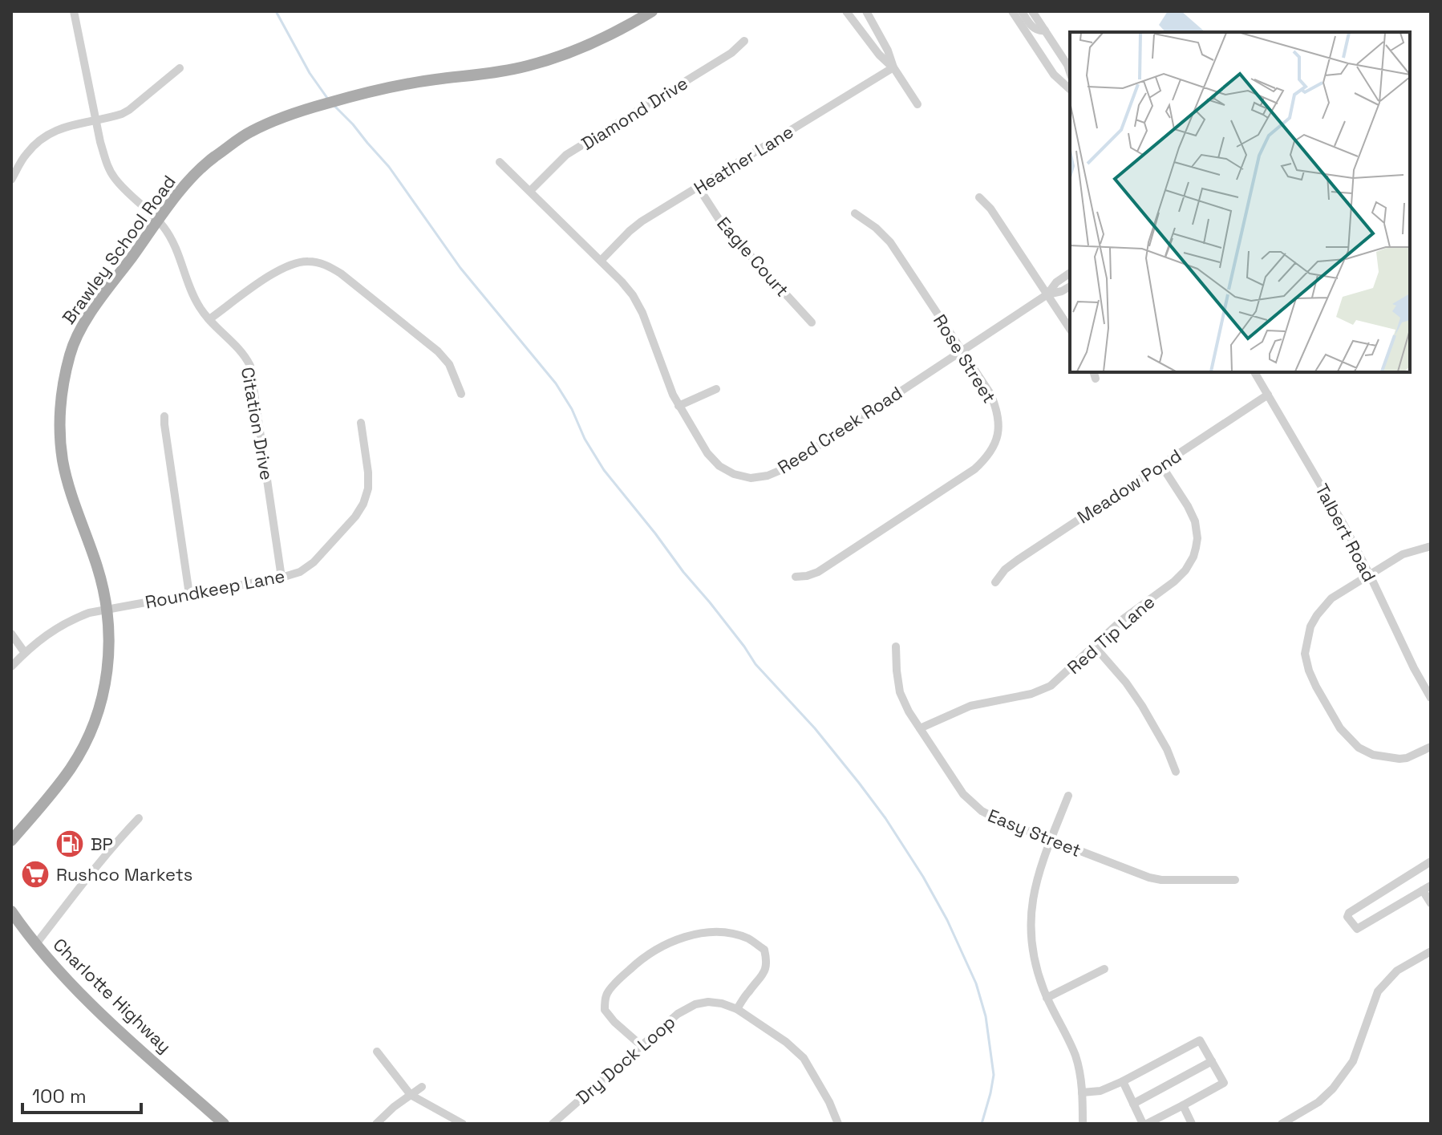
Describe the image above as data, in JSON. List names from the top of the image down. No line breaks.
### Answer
{"streets":{"main road":["Brawley School Road","Charlotte Highway"],"street":["Diamond Drive","Heather Lane","Eagle Court","Rose Street","Citation Drive","Reed Creek Road","Meadow Pond","Talbert Road","Roundkeep Lane","Red Tip Lane","Easy Street","Dry Dock Loop"]},"crossings":[["Diamond Drive","Reed Creek Road"],["Heather Lane","Eagle Court"],["Heather Lane","Reed Creek Road"],["Brawley School Road","Citation Drive"],["Brawley School Road","Roundkeep Lane"],["Rose Street","Reed Creek Road"],["Citation Drive","Roundkeep Lane"],["Meadow Pond","Talbert Road"],["Meadow Pond","Red Tip Lane"],["Red Tip Lane","Easy Street"]],"places":{"fuel station":["BP"],"supermarket":["Rushco Markets"]},"scale_bar":"100 m"}
